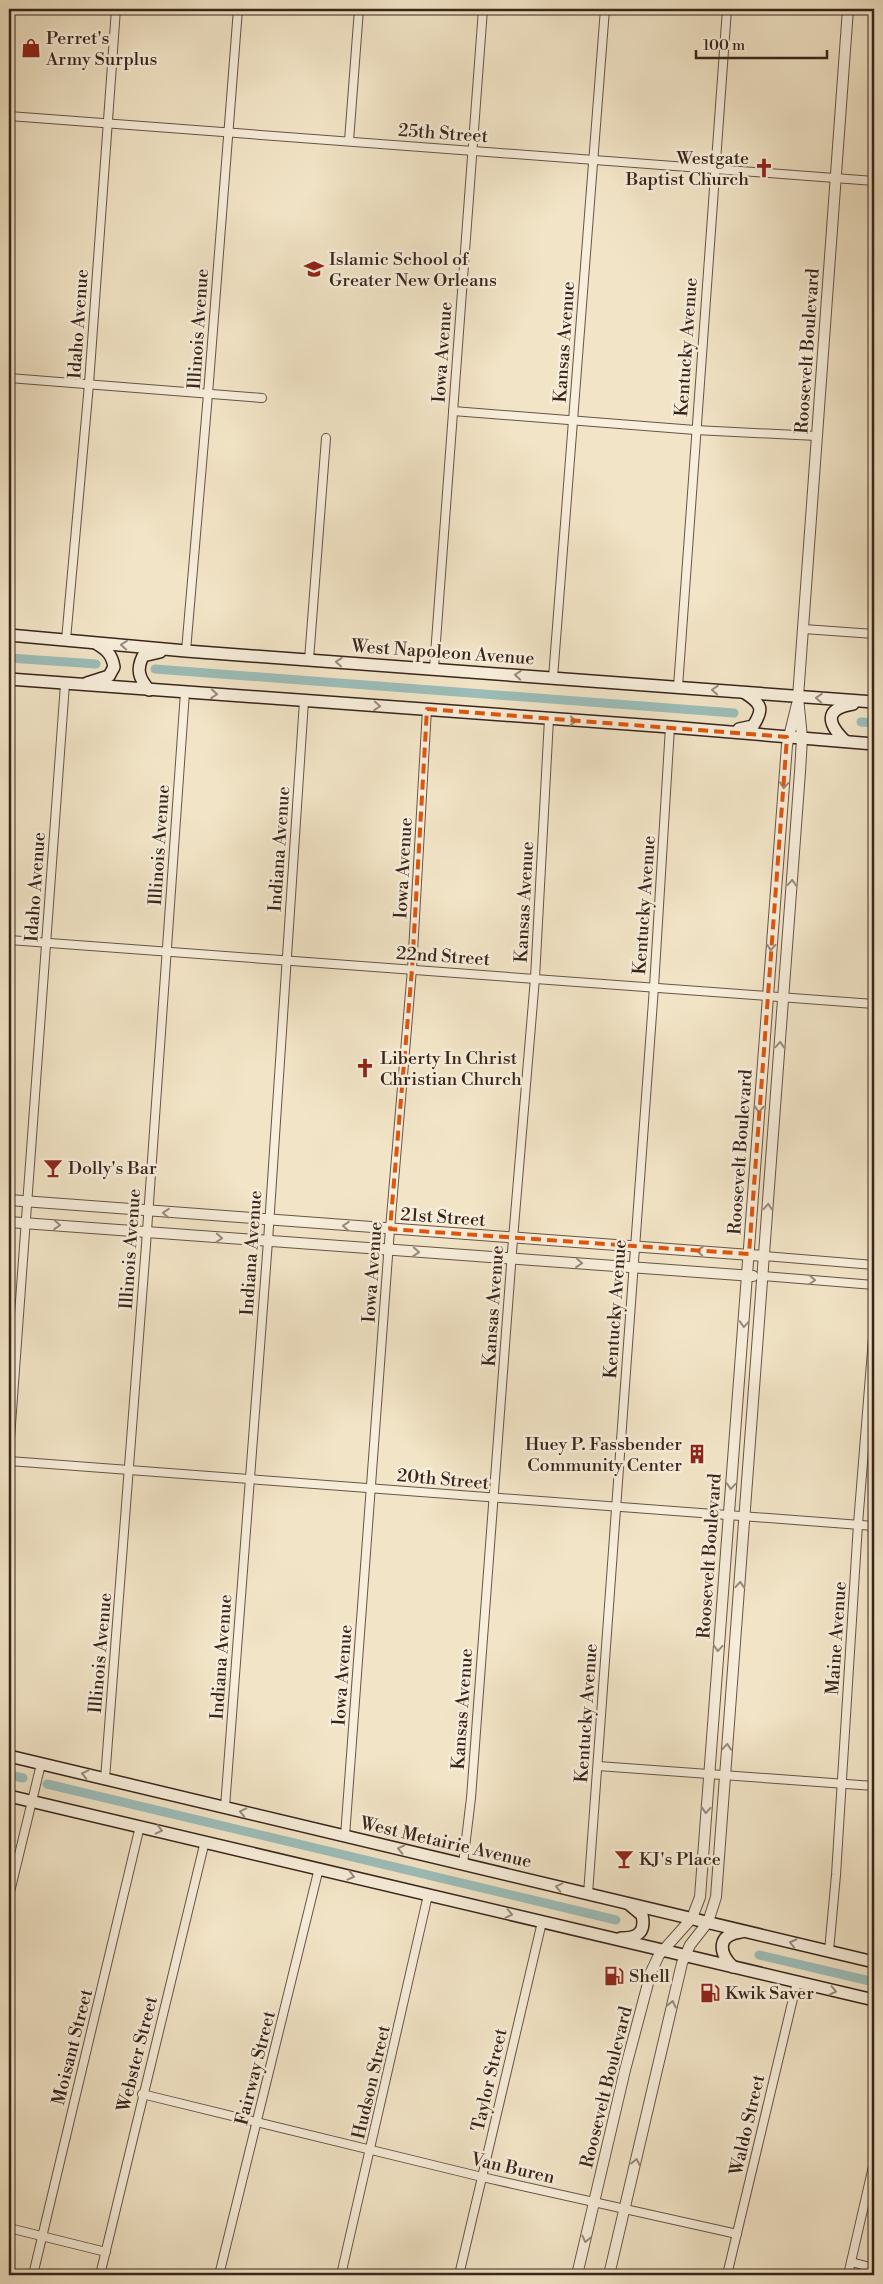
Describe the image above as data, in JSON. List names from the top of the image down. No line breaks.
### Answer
{"streets":{"main road":["West Napoleon Avenue","West Metairie Avenue"],"street":["25th Street","Idaho Avenue","Illinois Avenue","Kansas Avenue","Kentucky Avenue","Roosevelt Boulevard","Iowa Avenue","Indiana Avenue","22nd Street","21st Street","20th Street","Maine Avenue","Moisant Street","Webster Street","Fairway Street","Taylor Street","Hudson Street","Waldo Street","Van Buren"]},"crossings":[["25th Street","Idaho Avenue"],["25th Street","Illinois Avenue"],["25th Street","Kansas Avenue"],["25th Street","Kentucky Avenue"],["25th Street","Roosevelt Boulevard"],["25th Street","Iowa Avenue"],["Idaho Avenue","West Napoleon Avenue"],["Idaho Avenue","22nd Street"],["Idaho Avenue","21st Street"],["Illinois Avenue","West Napoleon Avenue"],["Illinois Avenue","22nd Street"],["Illinois Avenue","21st Street"],["Illinois Avenue","20th Street"],["Illinois Avenue","West Metairie Avenue"],["Kansas Avenue","West Napoleon Avenue"],["Kansas Avenue","22nd Street"],["Kansas Avenue","21st Street"],["Kansas Avenue","20th Street"],["Kansas Avenue","West Metairie Avenue"],["Kentucky Avenue","West Napoleon Avenue"],["Kentucky Avenue","22nd Street"],["Kentucky Avenue","21st Street"],["Kentucky Avenue","20th Street"],["Kentucky Avenue","West Metairie Avenue"],["Roosevelt Boulevard","West Napoleon Avenue"],["Roosevelt Boulevard","22nd Street"],["Roosevelt Boulevard","21st Street"],["Roosevelt Boulevard","20th Street"],["Roosevelt Boulevard","West Metairie Avenue"],["Roosevelt Boulevard","Van Buren"],["Iowa Avenue","West Napoleon Avenue"],["Iowa Avenue","22nd Street"],["Iowa Avenue","21st Street"],["Iowa Avenue","20th Street"],["Iowa Avenue","West Metairie Avenue"],["Indiana Avenue","22nd Street"],["Indiana Avenue","21st Street"],["Indiana Avenue","20th Street"],["Indiana Avenue","West Metairie Avenue"],["20th Street","Maine Avenue"],["Maine Avenue","West Metairie Avenue"],["Webster Street","Van Buren"],["Fairway Street","Van Buren"],["Taylor Street","Van Buren"],["Hudson Street","Van Buren"],["Waldo Street","Van Buren"]],"places":{"shop":["Perret's Army Surplus"],"church":["Westgate Baptist Church","Liberty In Christ Christian Church"],"school or university":["Islamic School of Greater New Orleans"],"bar":["Dolly's Bar","KJ's Place"],"building":["Huey P. Fassbender Community Center"],"fuel station":["Shell","Kwik Saver"]},"scale_bar":"100 m"}
